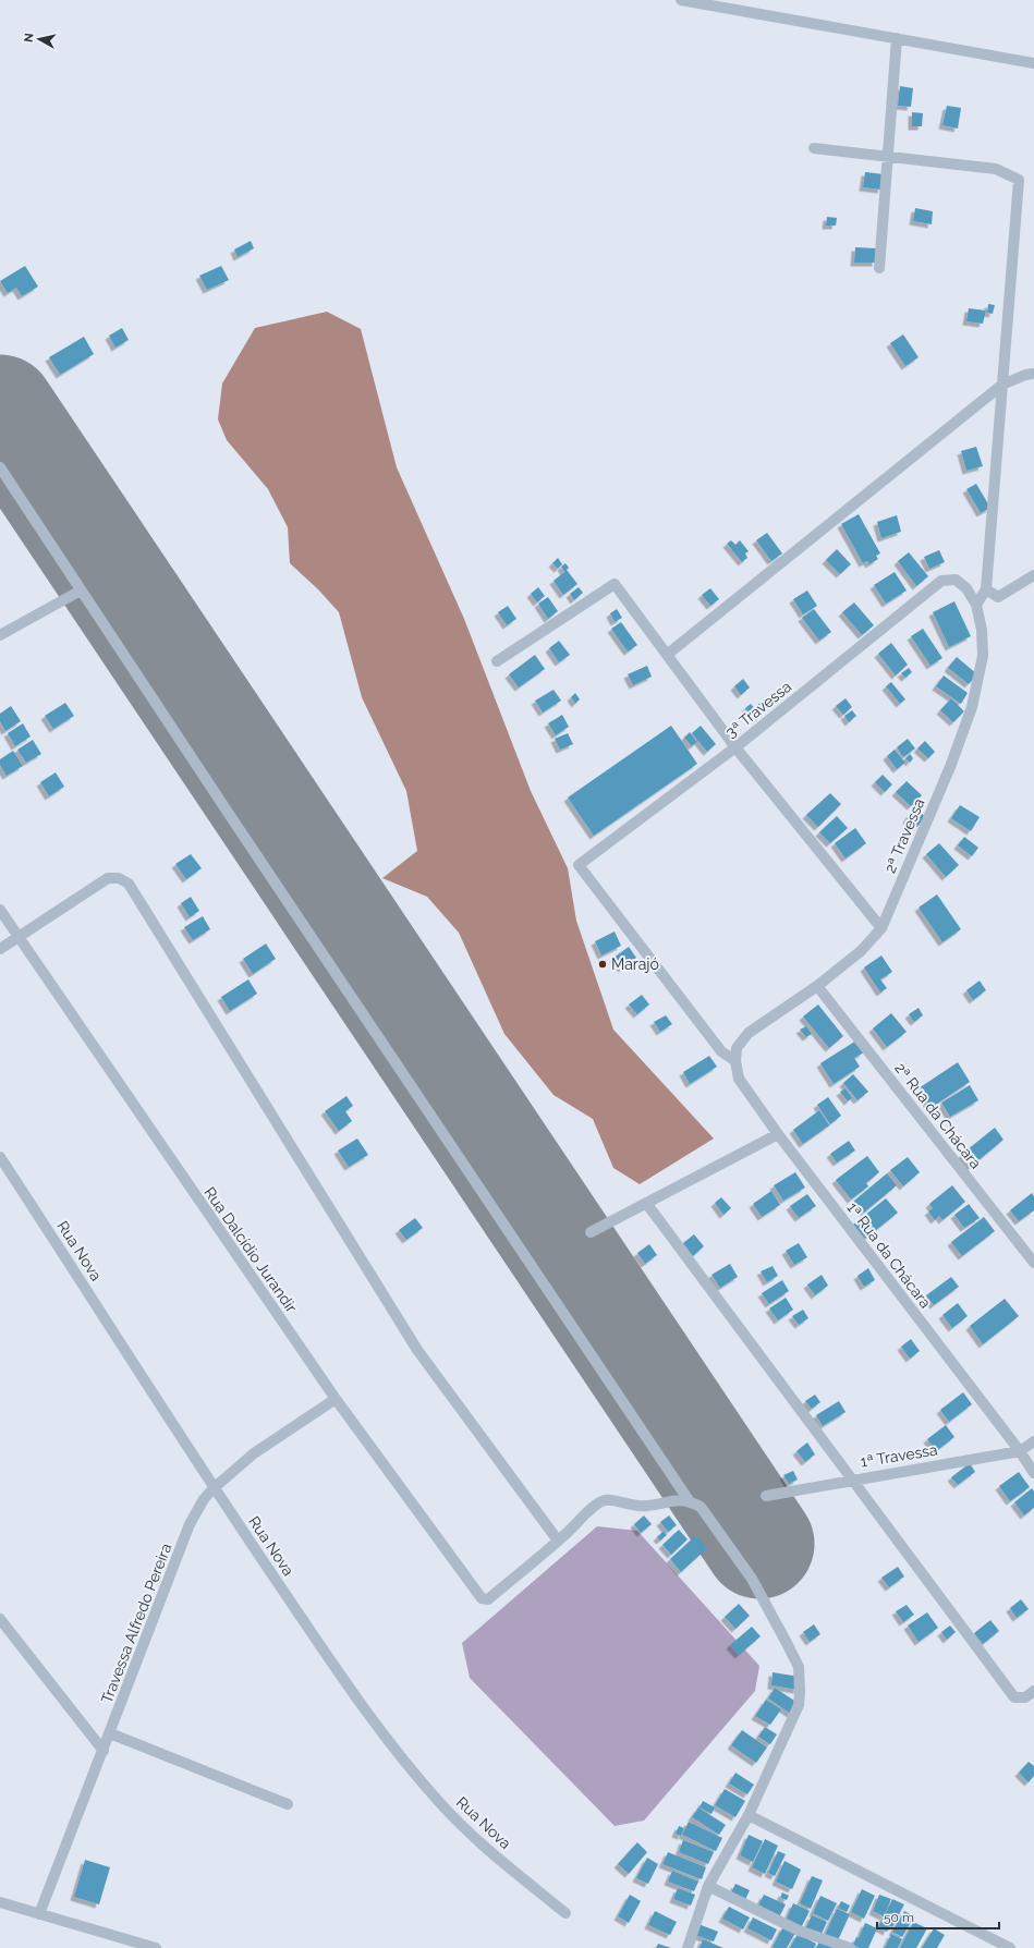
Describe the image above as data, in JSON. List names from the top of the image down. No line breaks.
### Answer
{"streets":{"street":["3ª Travessa","2ª Travessa","2ª Rua da Chácara","Rua Dalcídio Jurandir","Rua Nova","1ª Rua da Chácara","1ª Travessa","Travessa Alfredo Pereira"]},"crossings":[["3ª Travessa","2ª Travessa"],["3ª Travessa","1ª Rua da Chácara"],["2ª Travessa","2ª Rua da Chácara"],["2ª Travessa","1ª Rua da Chácara"],["Rua Dalcídio Jurandir","Travessa Alfredo Pereira"],["Rua Nova","Travessa Alfredo Pereira"],["1ª Rua da Chácara","1ª Travessa"]],"places":["Marajó"],"scale_bar":"50 m","north":"left"}
